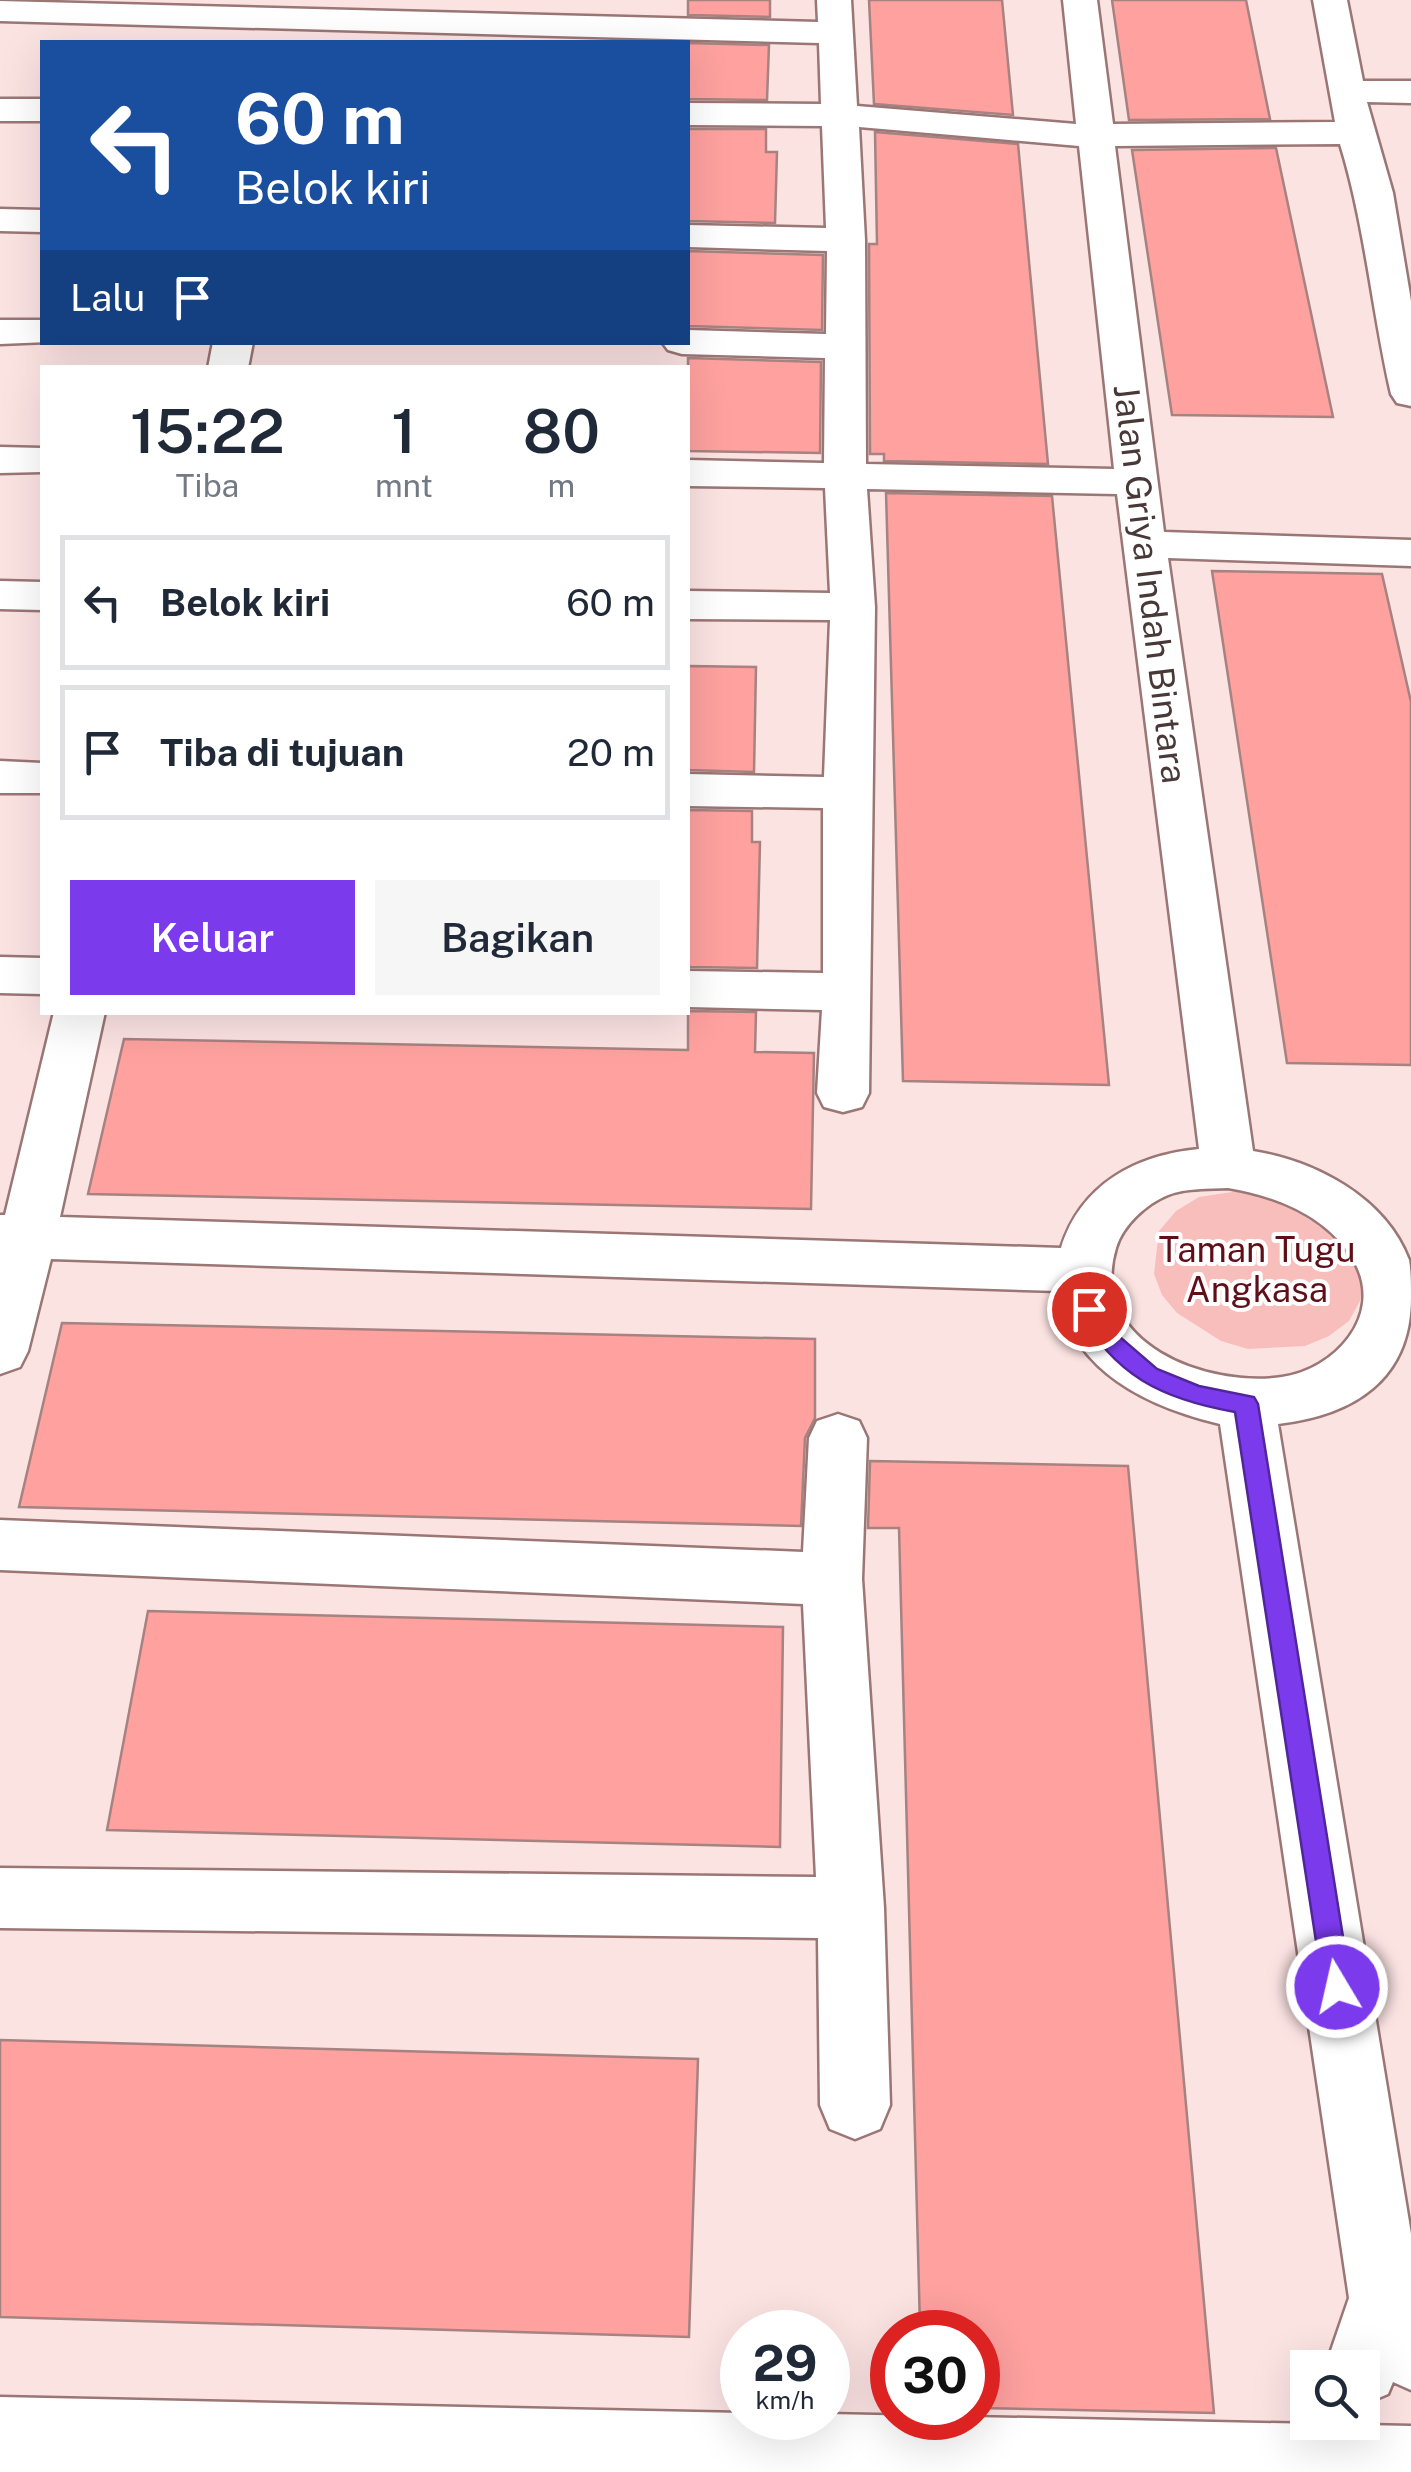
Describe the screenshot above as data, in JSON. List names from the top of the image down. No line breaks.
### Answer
{"streets":{"street":["Jalan Griya Indah Bintara"]},"parks":["Taman Tugu Angkasa"],"page":{"turn":["60 m","Belok kiri"],"then":"Lalu","eta":["15:22","Tiba","1","mnt","80","m"],"list":[{"name":"Belok kiri","value":"60 m"},{"name":"Tiba di tujuan","value":"20 m"}],"buttons":["Keluar","Bagikan"],"speed":"29 km/h","limit":"30"}}
